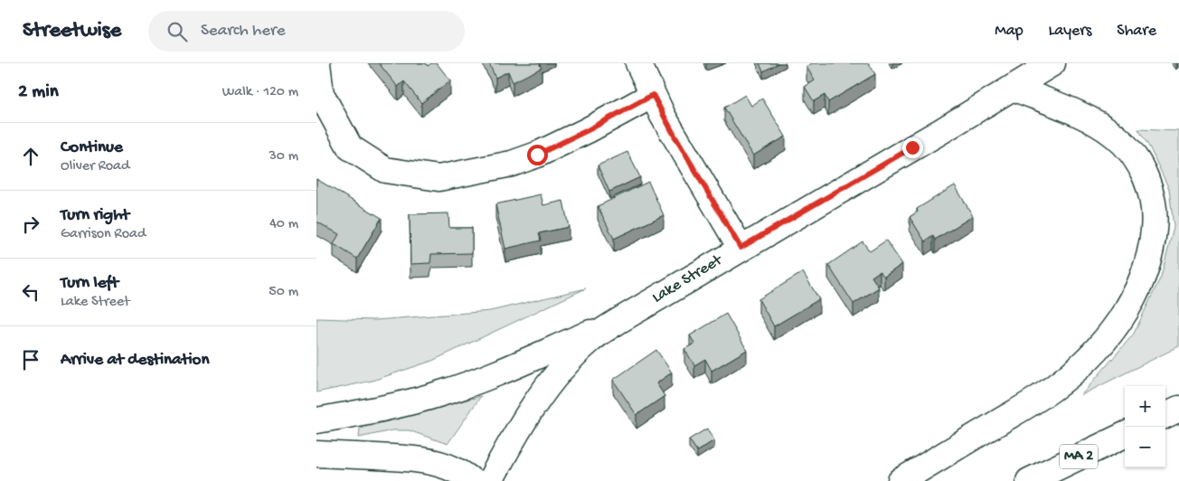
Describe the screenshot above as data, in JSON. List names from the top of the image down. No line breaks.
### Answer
{"streets":{"main road":["Lake Street","MA 2"]},"page":{"header":"Streetwise","search":"Search here","nav":["Map","Layers","Share"],"heading":["2 min","Walk · 120 m"],"list":[["Continue","Oliver Road","30 m"],["Turn right","Garrison Road","40 m"],["Turn left","Lake Street","50 m"],"Arrive at destination"],"map_buttons":["+","−"]}}
